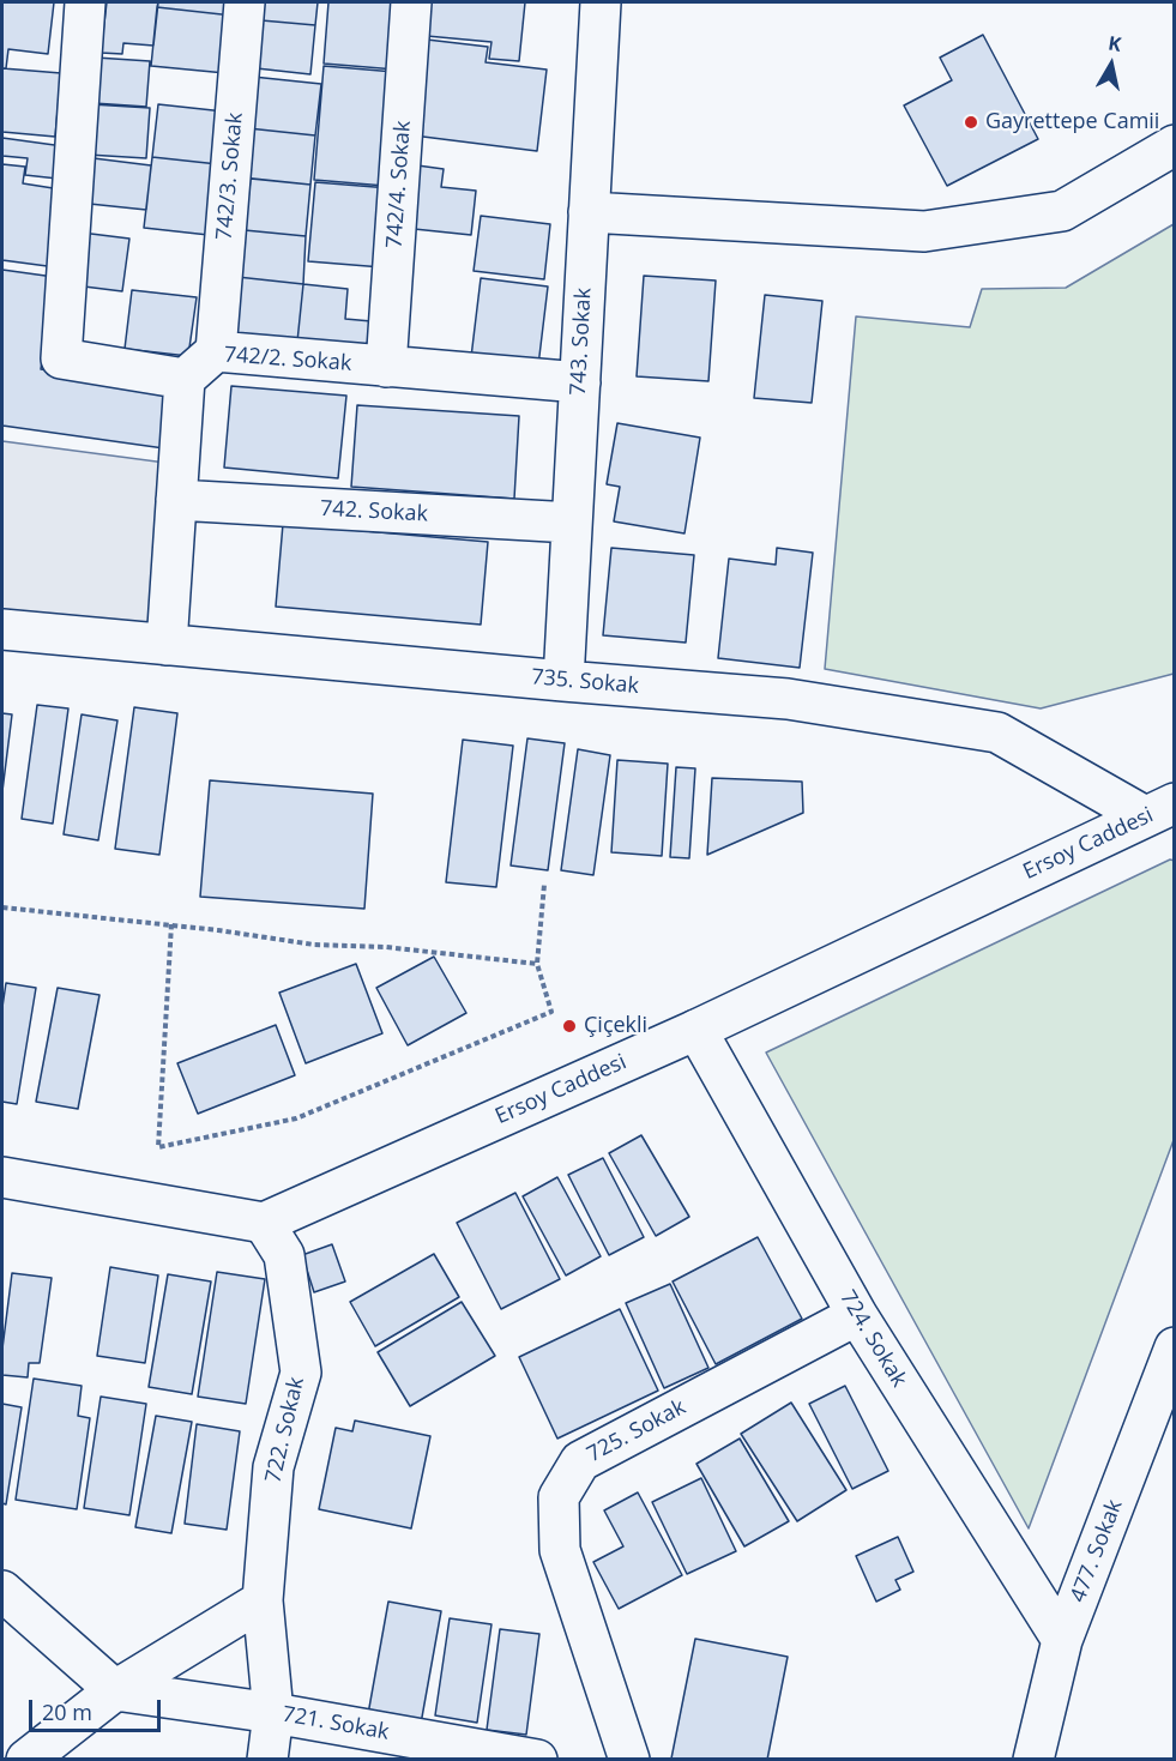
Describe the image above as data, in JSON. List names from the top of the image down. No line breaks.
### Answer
{"streets":{"street":["742/3. Sokak","742/4. Sokak","743. Sokak","742/2. Sokak","742. Sokak","735. Sokak","Ersoy Caddesi","724. Sokak","722. Sokak","725. Sokak","477. Sokak","721. Sokak"]},"crossings":[["742/3. Sokak","742/2. Sokak"],["742/4. Sokak","742/2. Sokak"],["743. Sokak","742/2. Sokak"],["743. Sokak","742. Sokak"],["743. Sokak","735. Sokak"],["735. Sokak","Ersoy Caddesi"],["Ersoy Caddesi","724. Sokak"],["Ersoy Caddesi","722. Sokak"],["724. Sokak","725. Sokak"],["724. Sokak","477. Sokak"],["722. Sokak","721. Sokak"]],"places":["Gayrettepe Camii","Çiçekli"],"scale_bar":"20 m","north":"top"}
